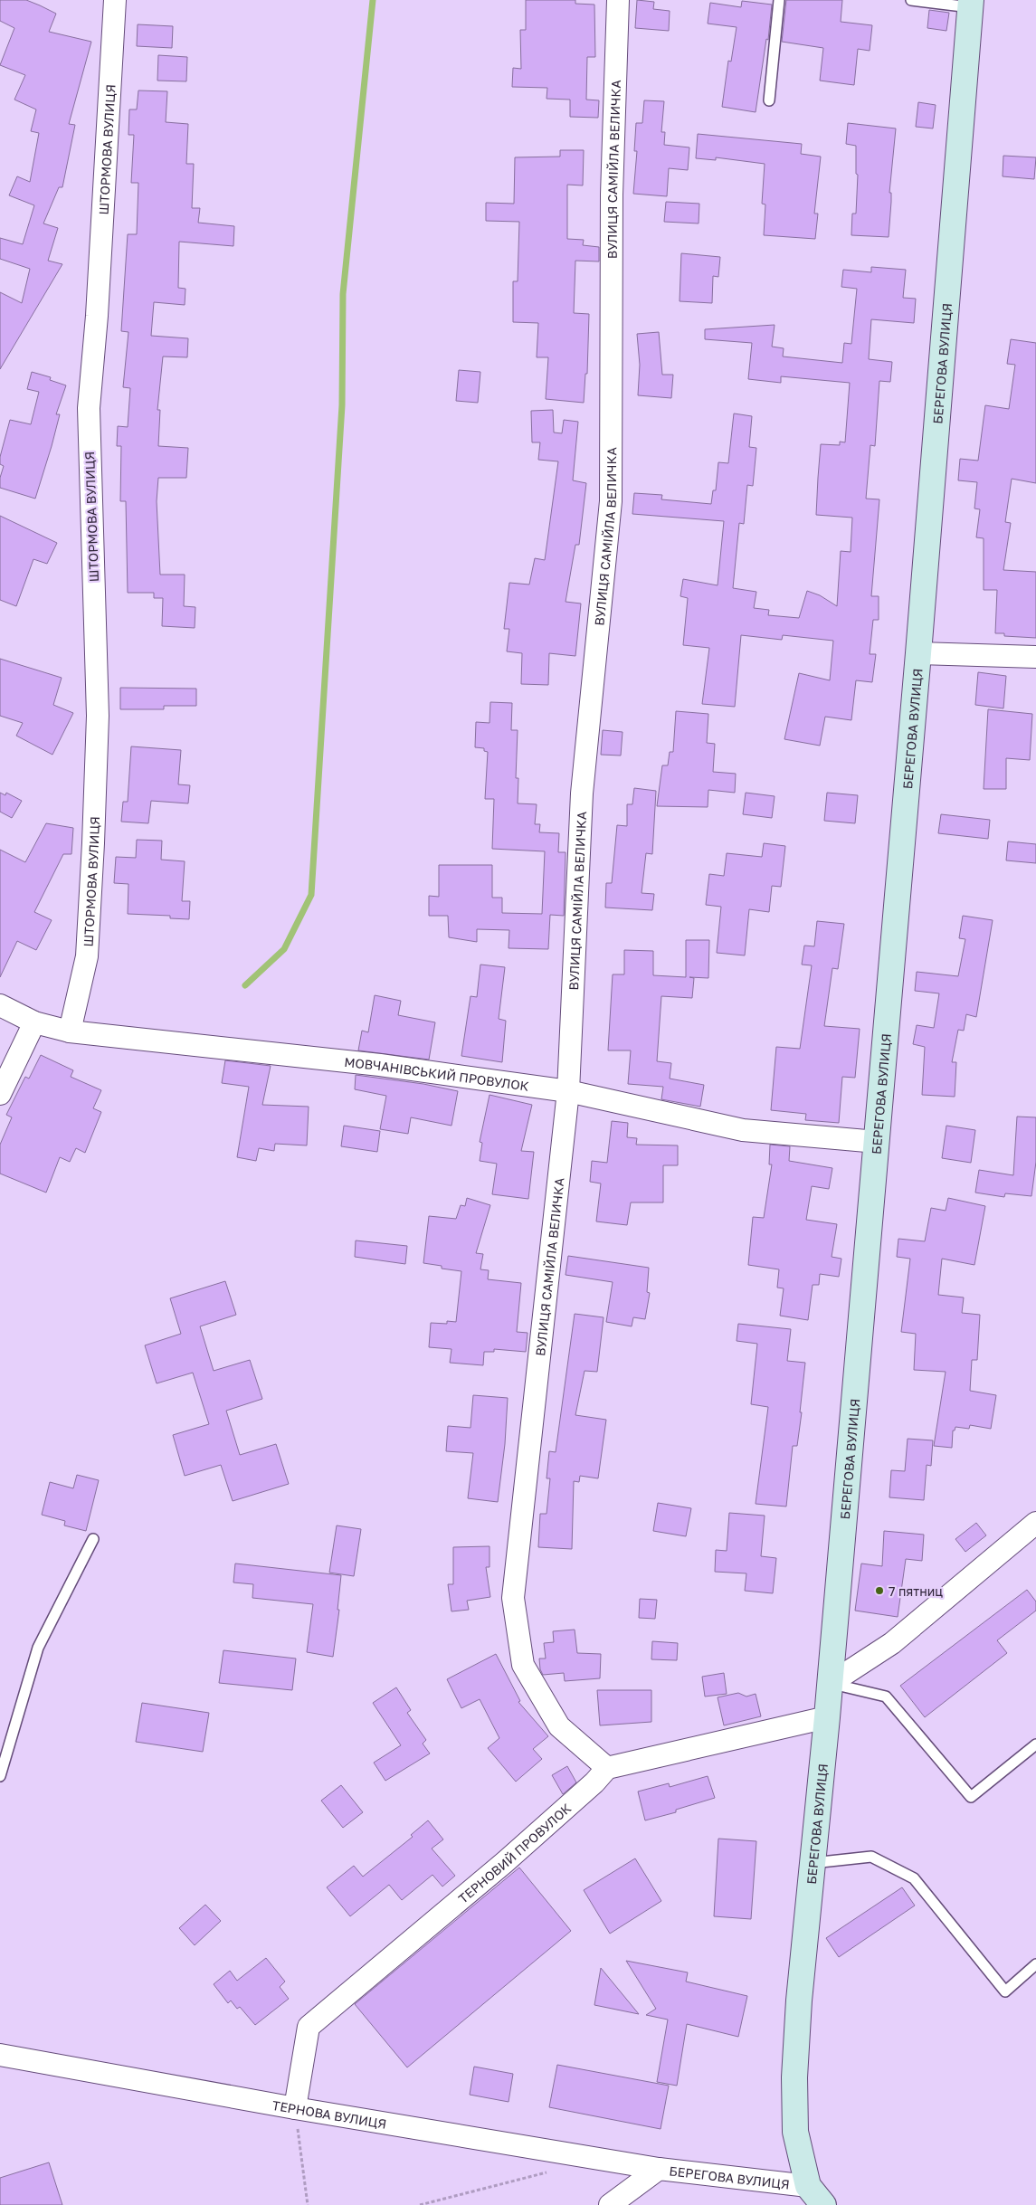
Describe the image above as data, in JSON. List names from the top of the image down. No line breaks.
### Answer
{"streets":{"street":["ШТОРМОВА ВУЛИЦЯ","ВУЛИЦЯ САМІЙЛА ВЕЛИЧКА","БЕРЕГОВА ВУЛИЦЯ","МОВЧАНІВСЬКИЙ ПРОВУЛОК","ТЕРНОВИЙ ПРОВУЛОК","ТЕРНОВА ВУЛИЦЯ"]},"crossings":[["ШТОРМОВА ВУЛИЦЯ","МОВЧАНІВСЬКИЙ ПРОВУЛОК"],["ВУЛИЦЯ САМІЙЛА ВЕЛИЧКА","МОВЧАНІВСЬКИЙ ПРОВУЛОК"],["ВУЛИЦЯ САМІЙЛА ВЕЛИЧКА","ТЕРНОВИЙ ПРОВУЛОК"],["БЕРЕГОВА ВУЛИЦЯ","МОВЧАНІВСЬКИЙ ПРОВУЛОК"],["БЕРЕГОВА ВУЛИЦЯ","ТЕРНОВА ВУЛИЦЯ"],["ТЕРНОВИЙ ПРОВУЛОК","ТЕРНОВА ВУЛИЦЯ"]],"places":["7 пятниц"]}
